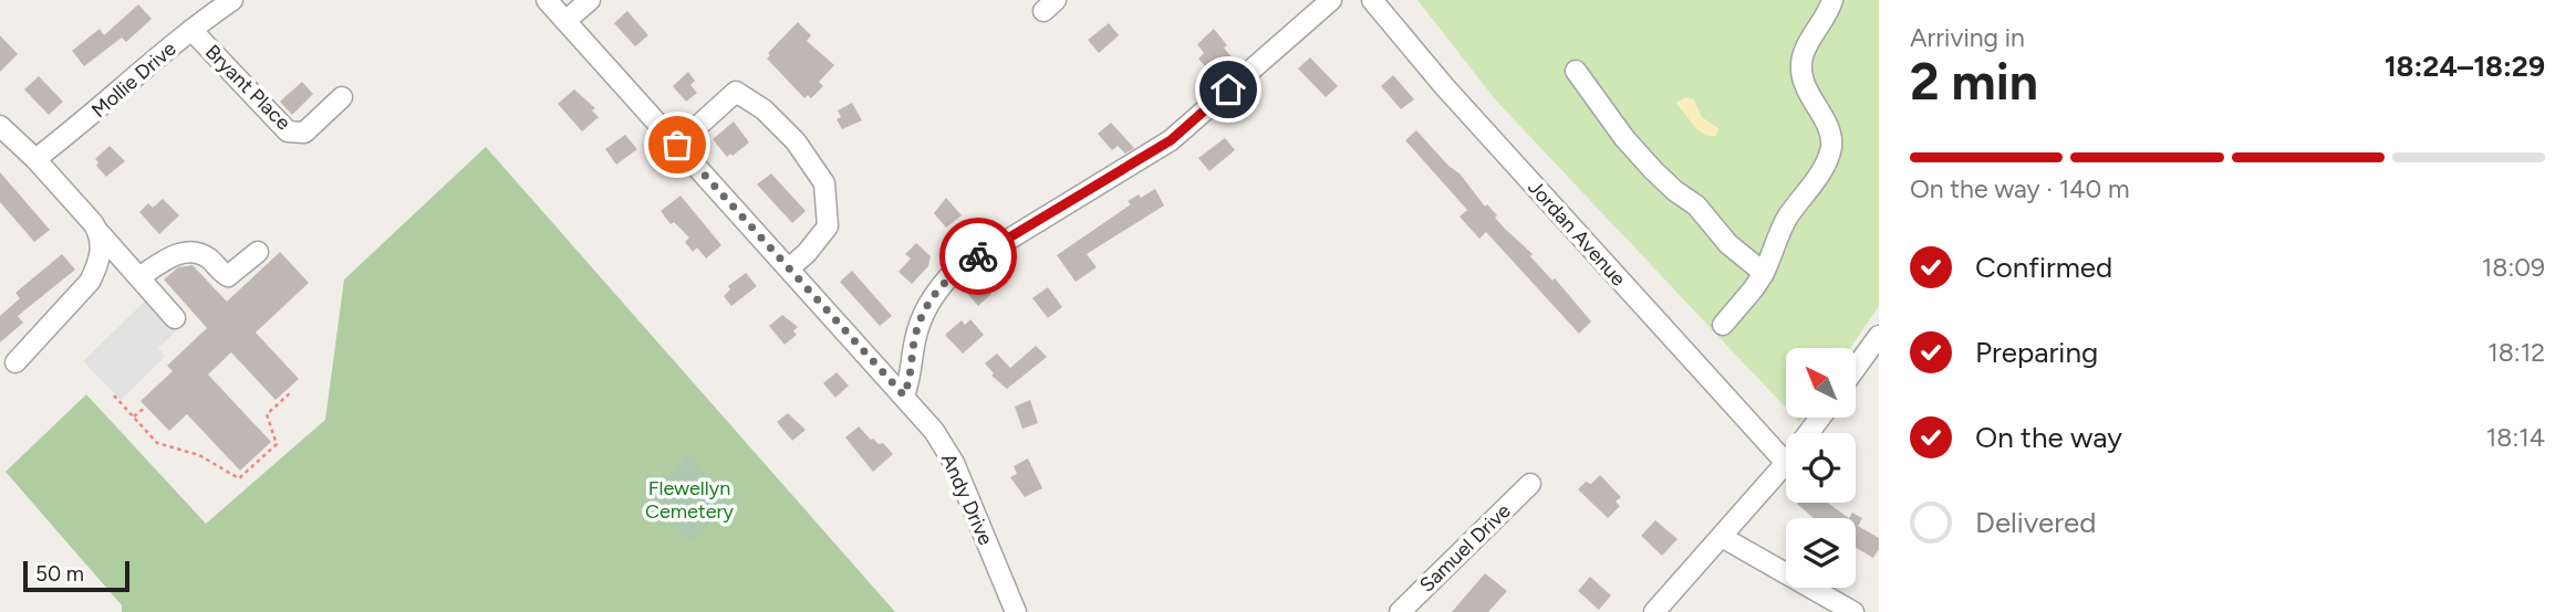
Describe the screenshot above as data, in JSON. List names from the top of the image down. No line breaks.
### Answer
{"streets":{"street":["Mollie Drive","Bryant Place","Jordan Avenue","Andy Drive","Samuel Drive"]},"crossings":[["Mollie Drive","Bryant Place"]],"parks":["Flewellyn Cemetery"],"scale_bar":"50 m","north":"top left","page":{"heading":["2 min","Arriving in","18:24–18:29"],"bar":"On the way · 140 m","list":[["Confirmed","18:09"],["Preparing","18:12"],["On the way","18:14"],"Delivered"],"scale":"50 m"}}
